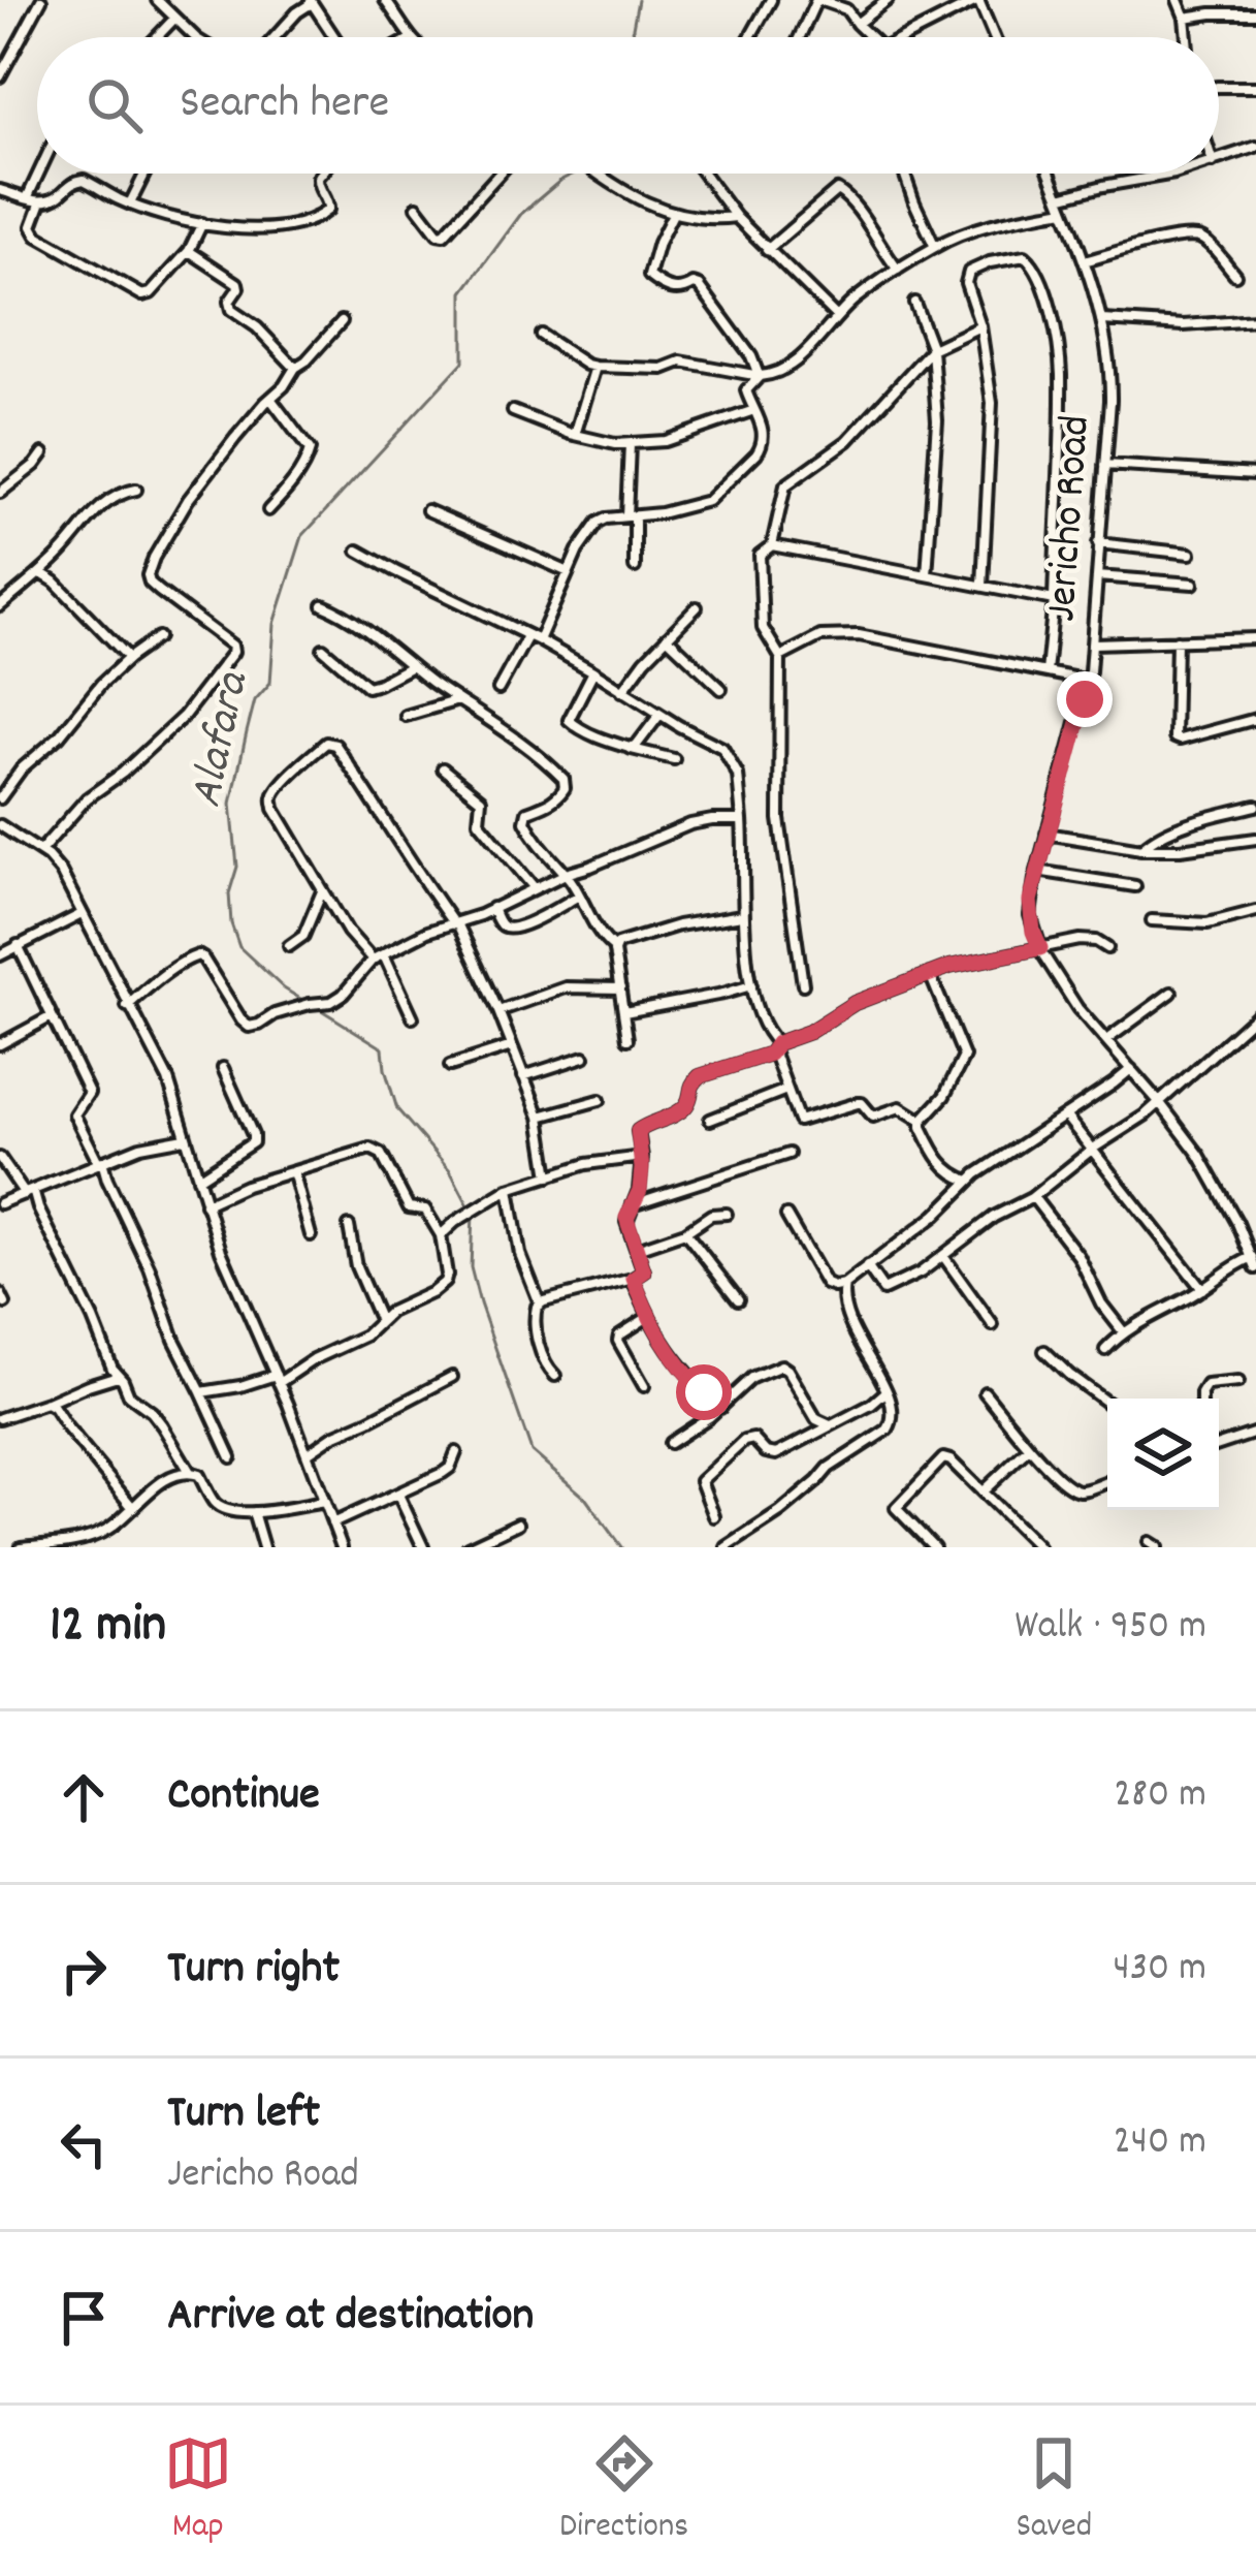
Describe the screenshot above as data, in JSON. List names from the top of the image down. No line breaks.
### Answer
{"streets":{"street":["Jericho Road"]},"water":["Alafara"],"page":{"search":"Search here","heading":["12 min","Walk · 950 m"],"list":[["Continue","280 m"],["Turn right","430 m"],["Turn left","Jericho Road","240 m"],"Arrive at destination"],"nav":["Map","Directions","Saved"]}}
